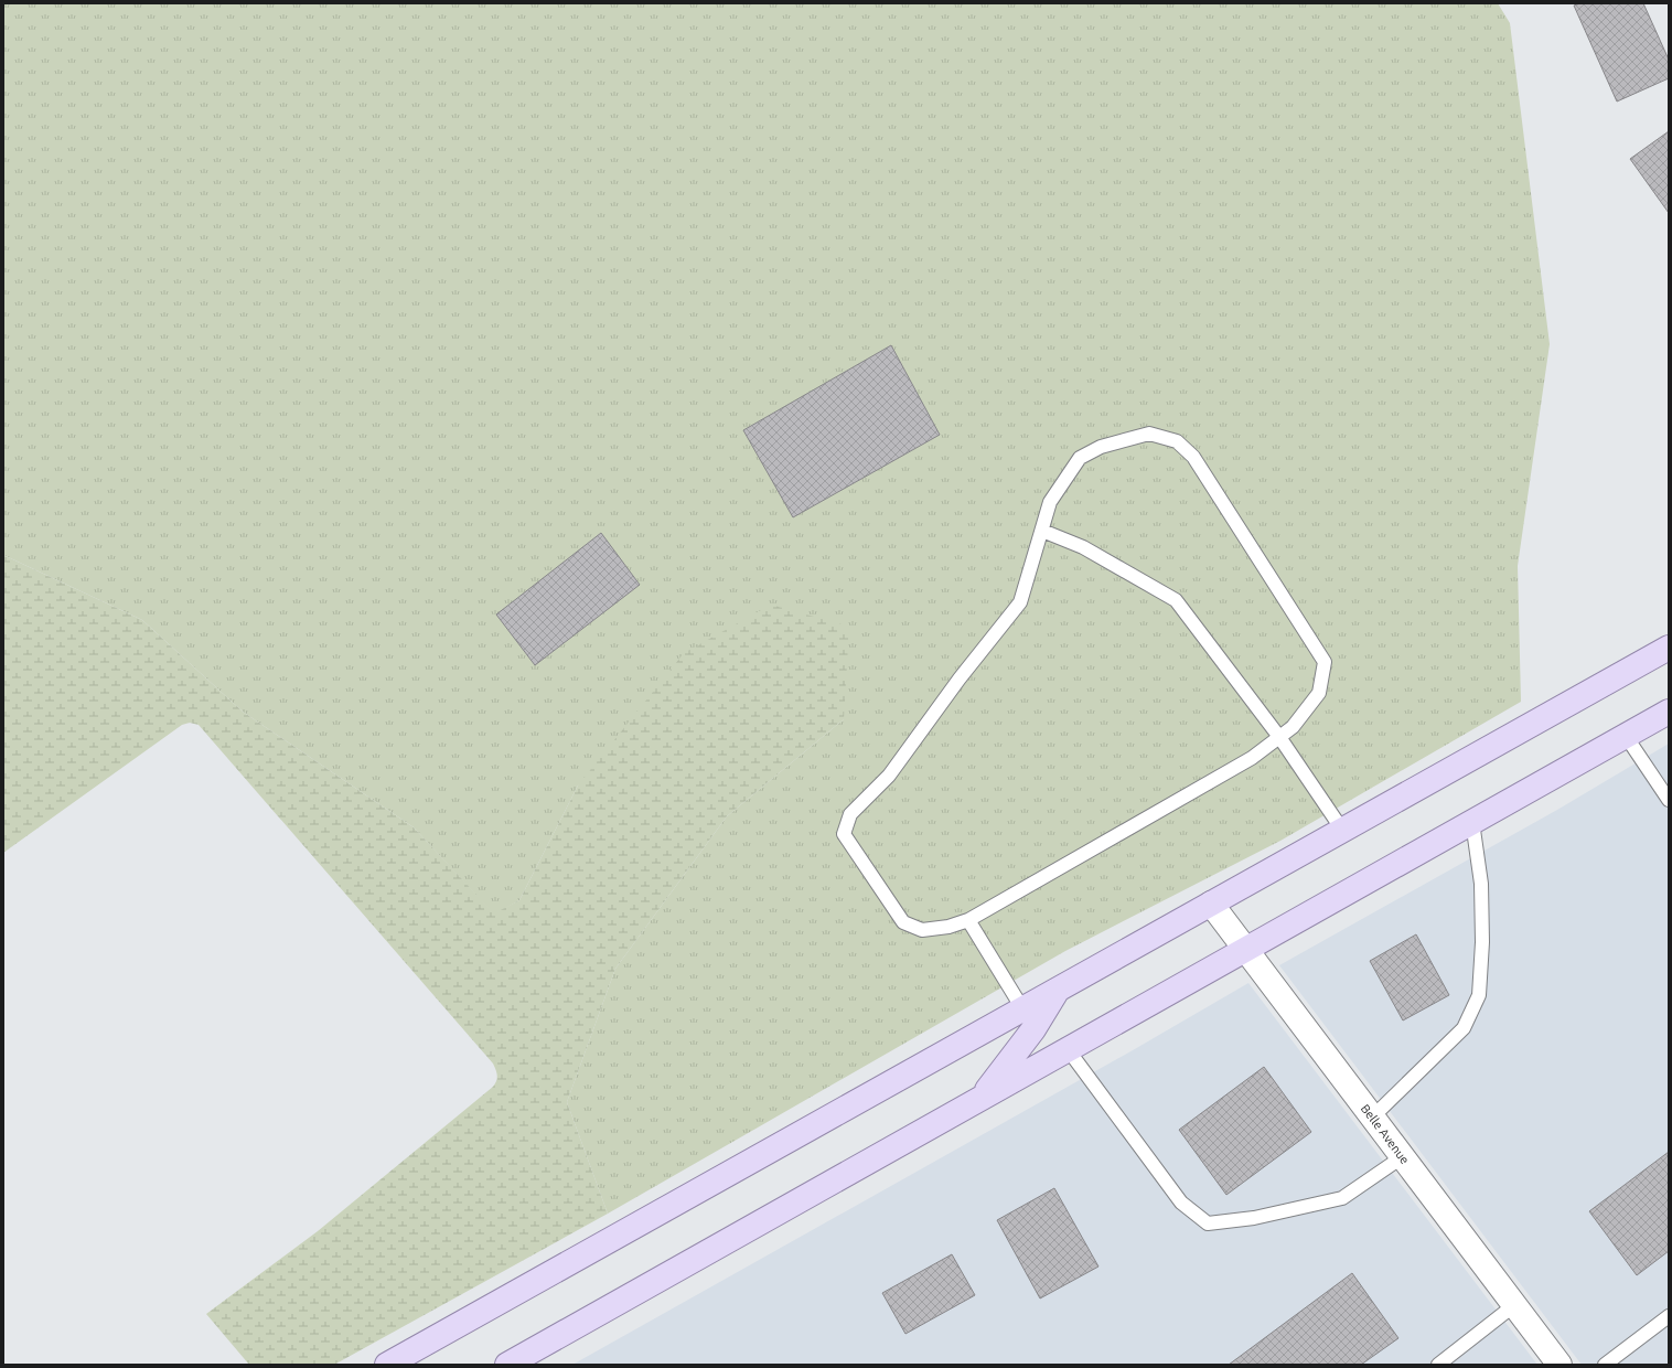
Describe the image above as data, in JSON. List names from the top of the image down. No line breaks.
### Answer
{"streets":{"street":["Belle Avenue"]}}
